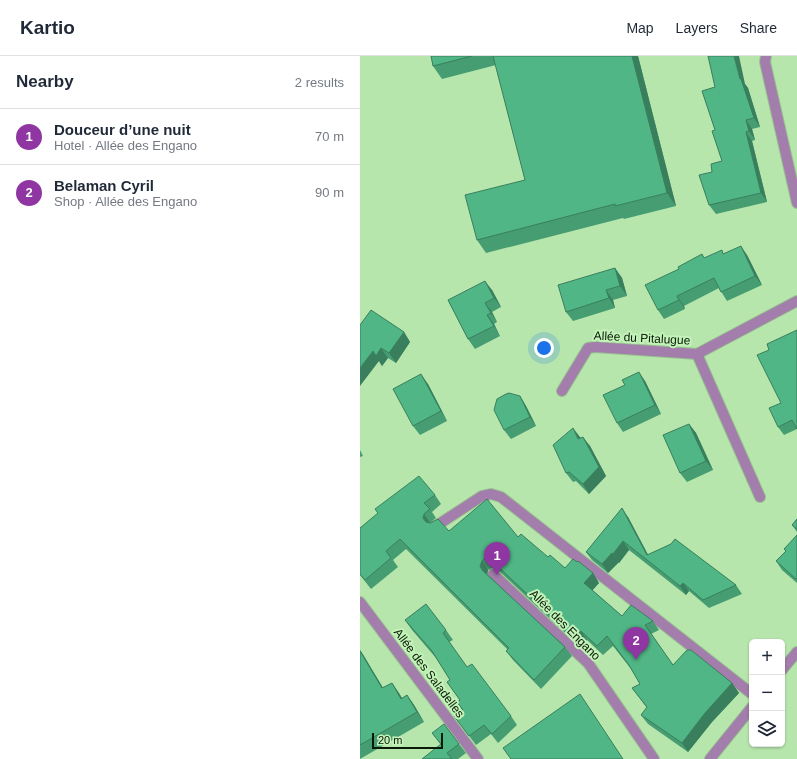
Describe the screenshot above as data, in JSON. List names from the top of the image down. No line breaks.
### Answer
{"streets":{"street":["Allée du Pitalugue","Allée des Engano","Allée des Saladelles"]},"scale_bar":"20 m","page":{"header":"Kartio","nav":["Map","Layers","Share"],"heading":["Nearby","2 results"],"list":[{"mark":"1","name":"Douceur d’une nuit","note":"Hotel · Allée des Engano","value":"70 m"},{"mark":"2","name":"Belaman Cyril","note":"Shop · Allée des Engano","value":"90 m"}],"pins":["1","2"],"map_buttons":["+","−"],"scale":"20 m"}}
